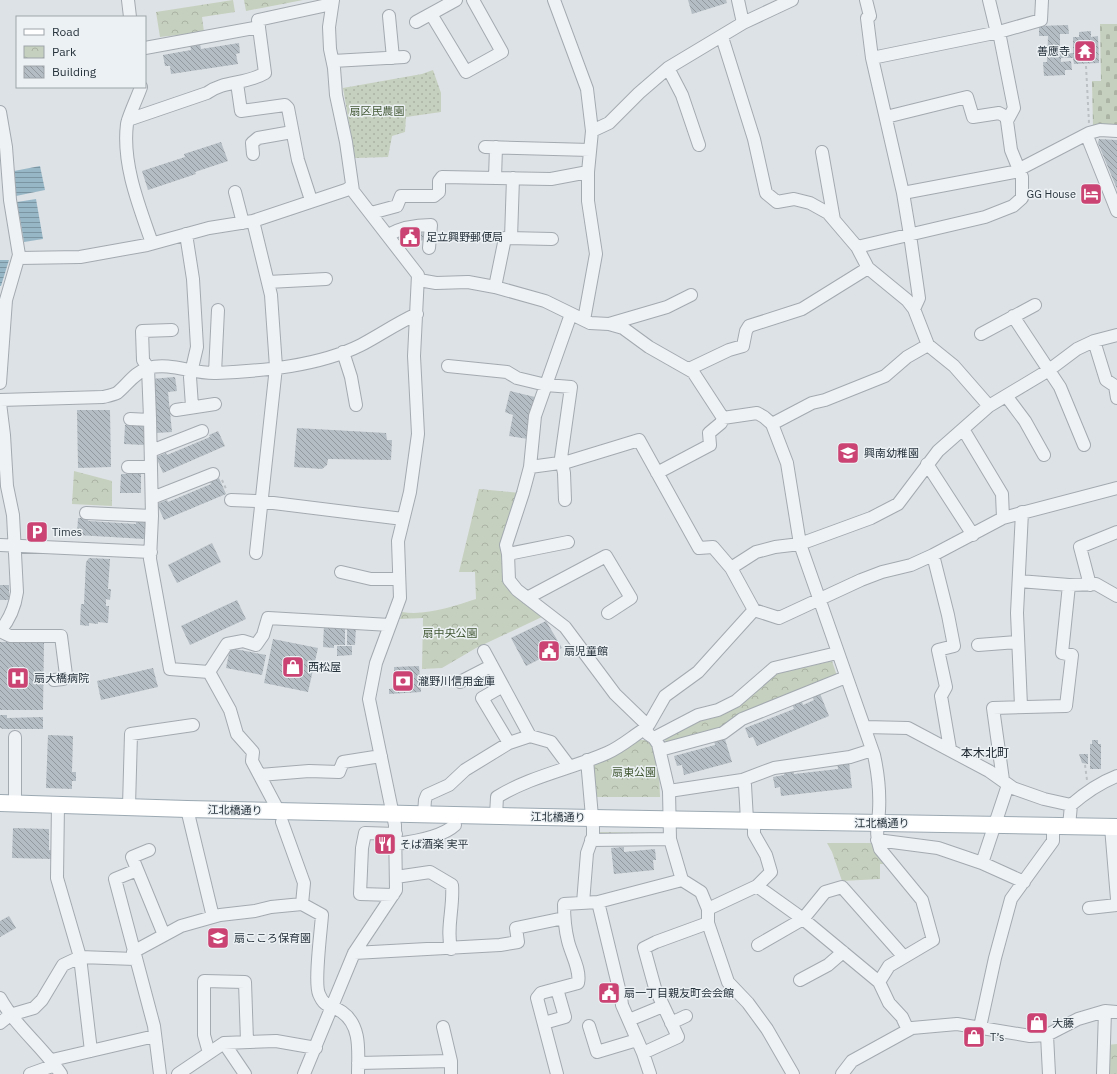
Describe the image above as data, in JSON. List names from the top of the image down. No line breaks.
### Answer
{"streets":{"main road":["江北橋通り"]},"districts":["本木北町"],"parks":["扇区民農園","扇中央公園","扇東公園"],"places":{"temple":["善應寺"],"hotel":["GG House"],"public building":["足立興野郵便局","扇児童館","扇一丁目親友町会会館"],"school or university":["興南幼稚園","扇こころ保育園"],"parking":["Times"],"shop":["西松屋","大藤","T’s"],"hospital":["扇大橋病院"],"bank":["瀧野川信用金庫"],"restaurant":["そば酒楽 実平"]},"legend":["Road","Park","Building"]}
